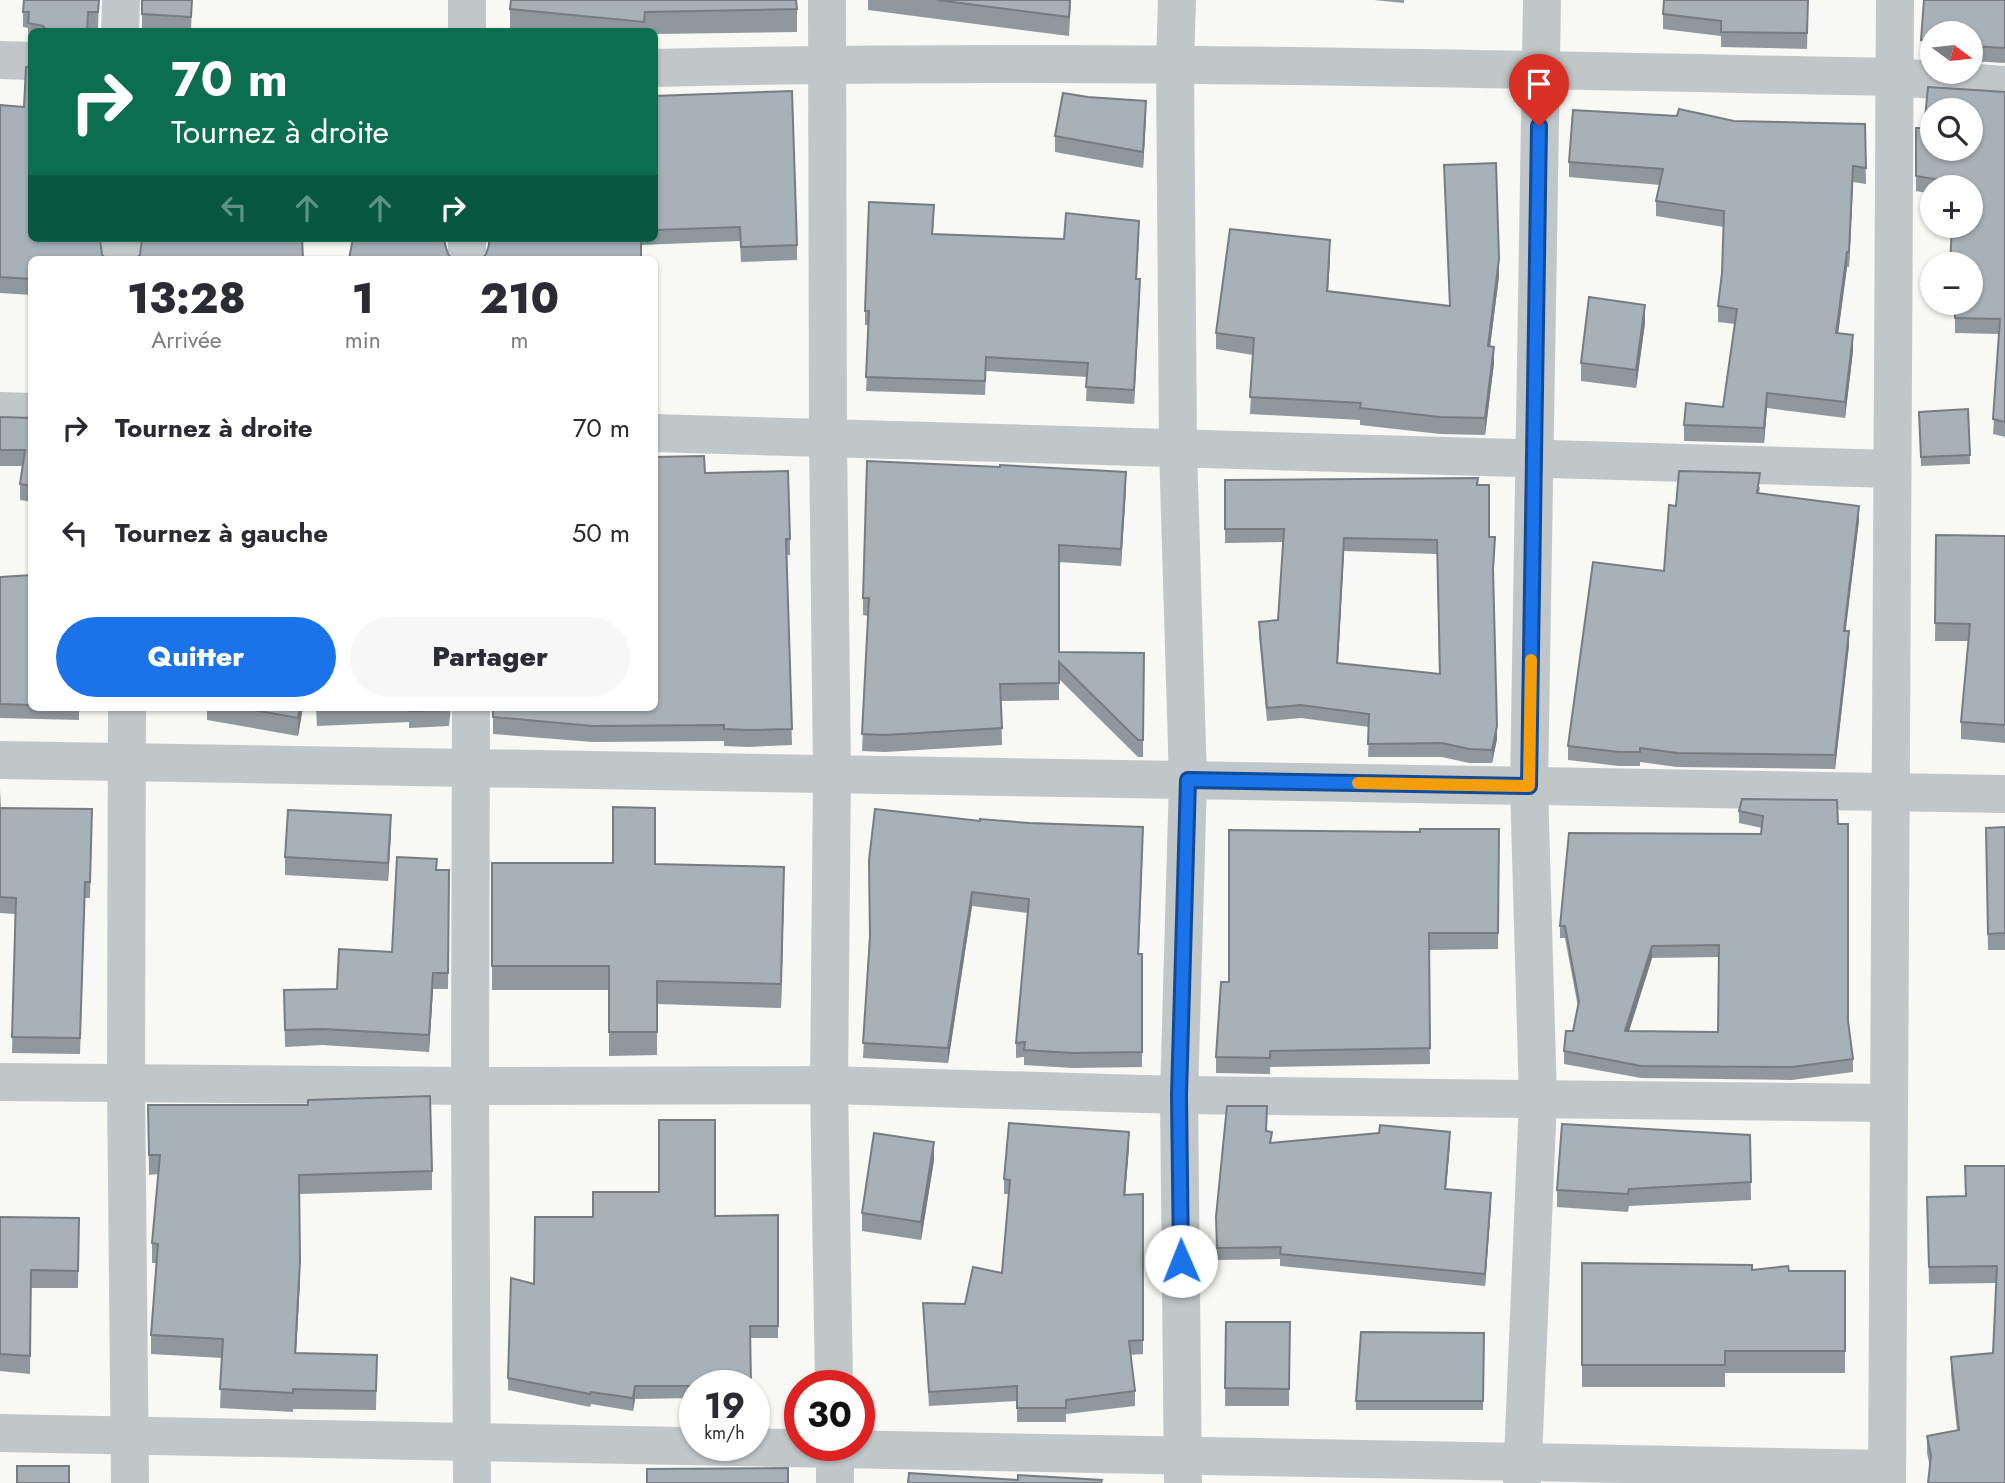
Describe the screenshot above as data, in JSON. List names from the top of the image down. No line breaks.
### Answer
{"north":"right","page":{"map_buttons":["+","−"],"turn":["70 m","Tournez à droite"],"eta":["13:28","Arrivée","1","min","210","m"],"list":[{"name":"Tournez à droite","value":"70 m"},{"name":"Tournez à gauche","value":"50 m"}],"buttons":["Quitter","Partager"],"speed":"19 km/h","limit":"30"}}
